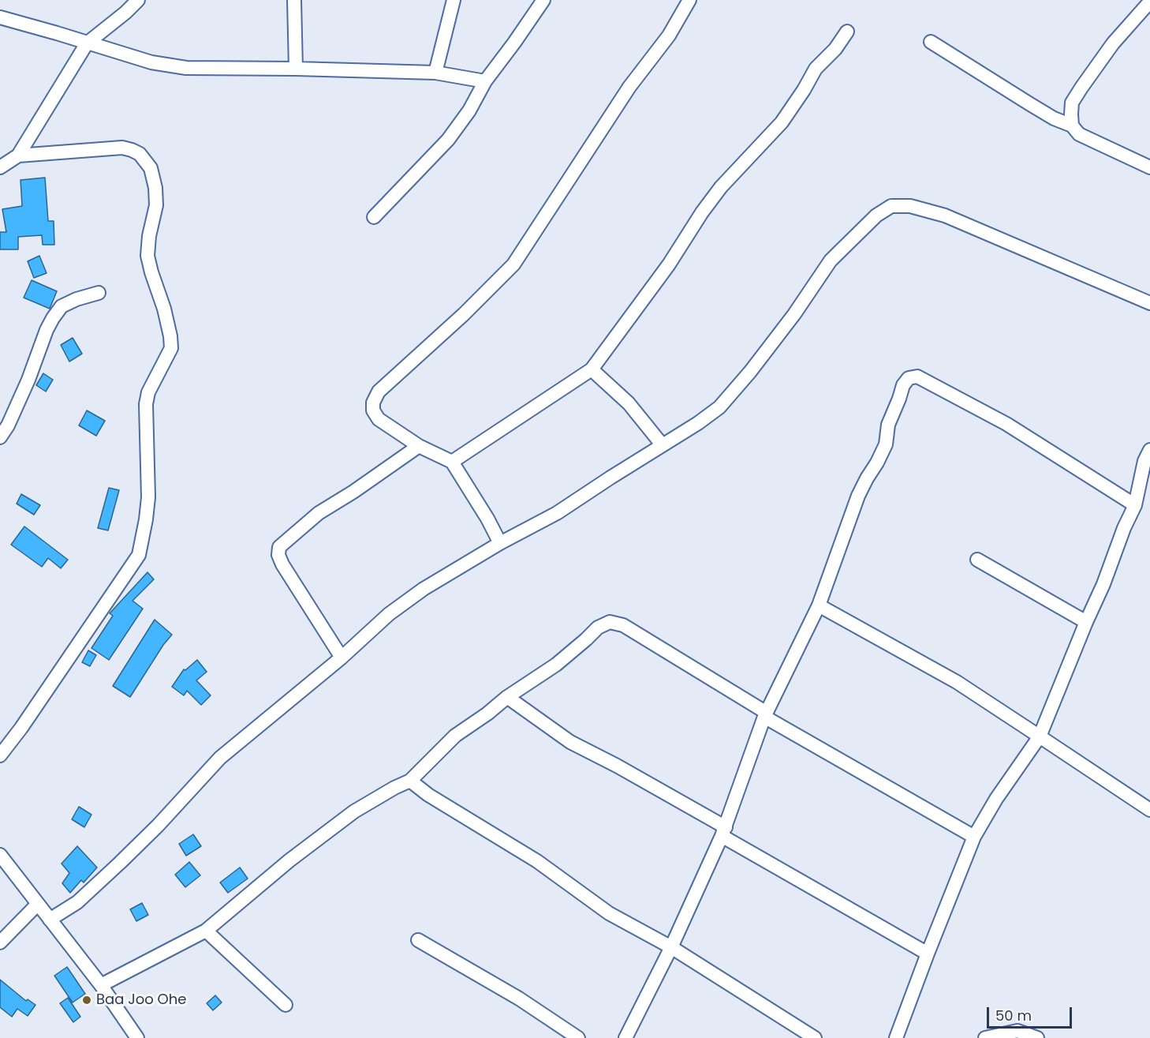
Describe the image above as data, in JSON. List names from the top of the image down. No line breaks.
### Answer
{"places":["Baa Joo Ohe"],"scale_bar":"50 m"}
